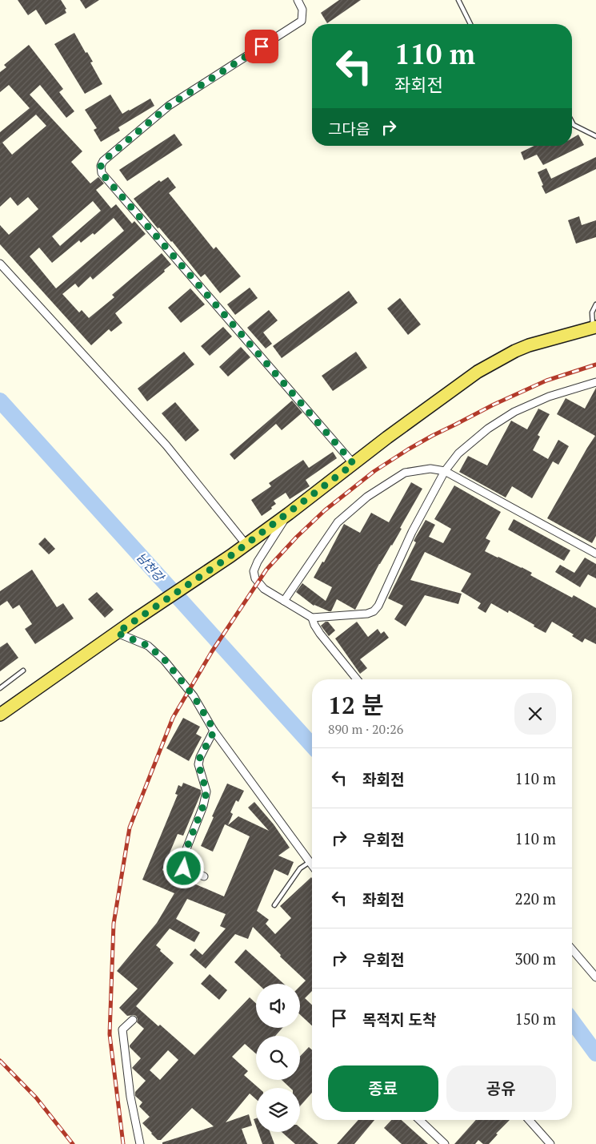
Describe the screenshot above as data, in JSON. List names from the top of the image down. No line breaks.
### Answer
{"water":["남천강"],"page":{"turn":["110 m","좌회전"],"then":"그다음","heading":["12 분","890 m · 20:26"],"list":[{"name":"좌회전","value":"110 m"},{"name":"우회전","value":"110 m"},{"name":"좌회전","value":"220 m"},{"name":"우회전","value":"300 m"},{"name":"목적지 도착","value":"150 m"}],"buttons":["종료","공유"]}}
